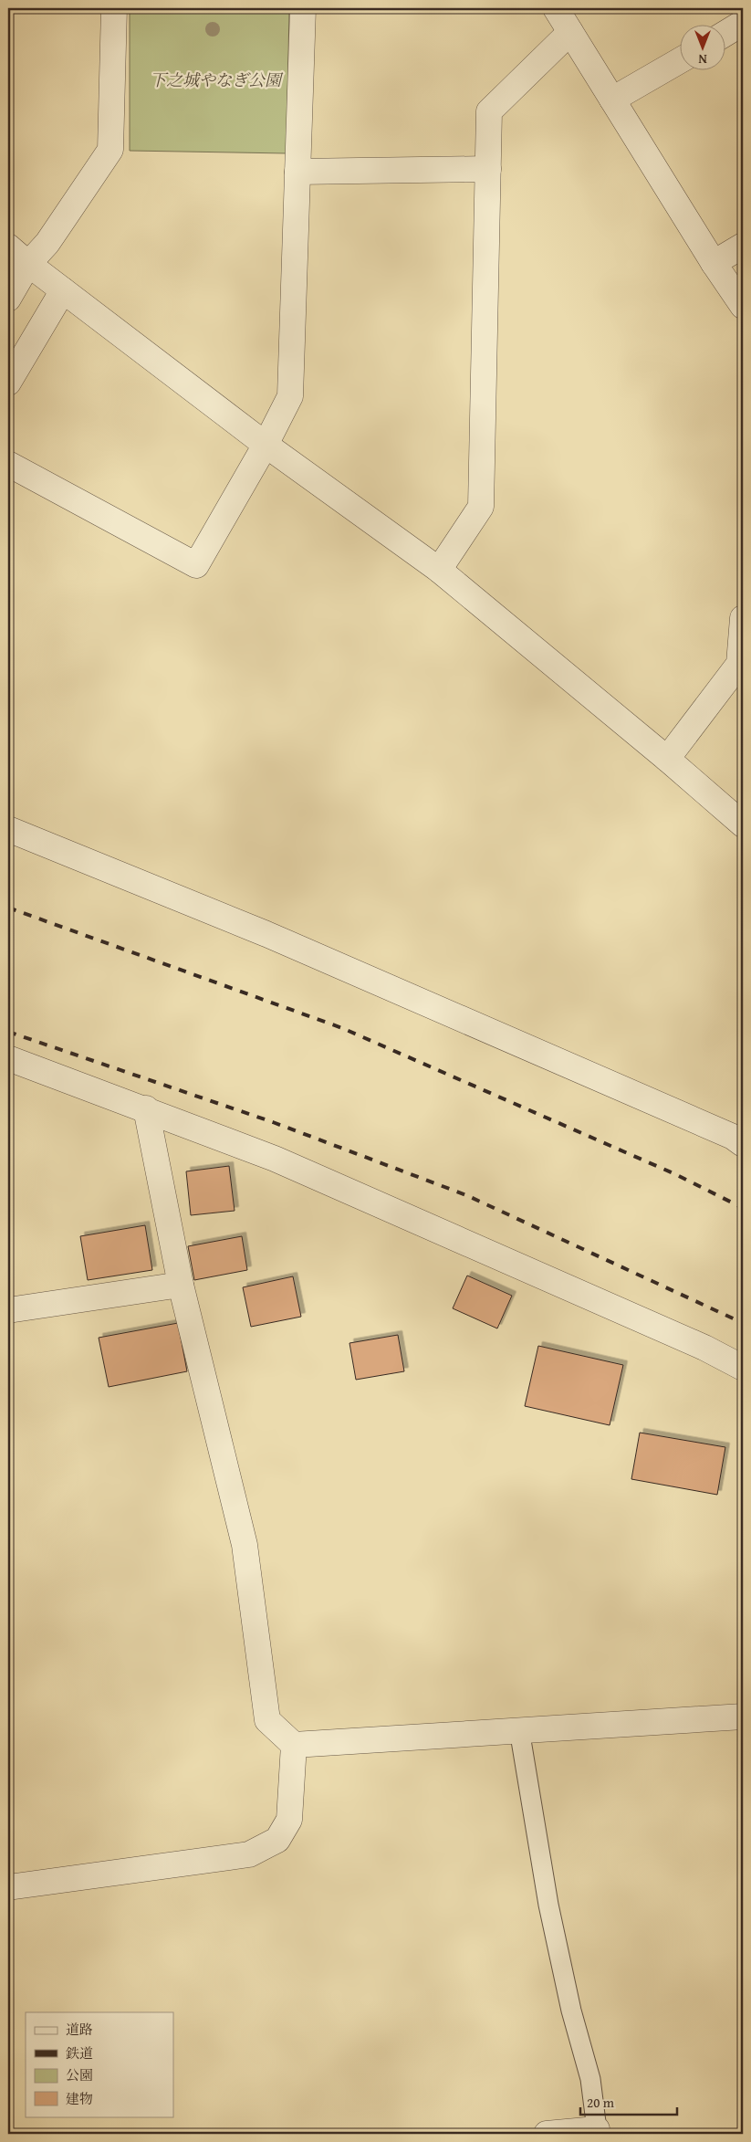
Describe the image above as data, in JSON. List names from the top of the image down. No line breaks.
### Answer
{"parks":["下之城やなぎ公園"],"legend":["道路","鉄道","公園","建物"],"scale_bar":"20 m","north":"bottom"}
